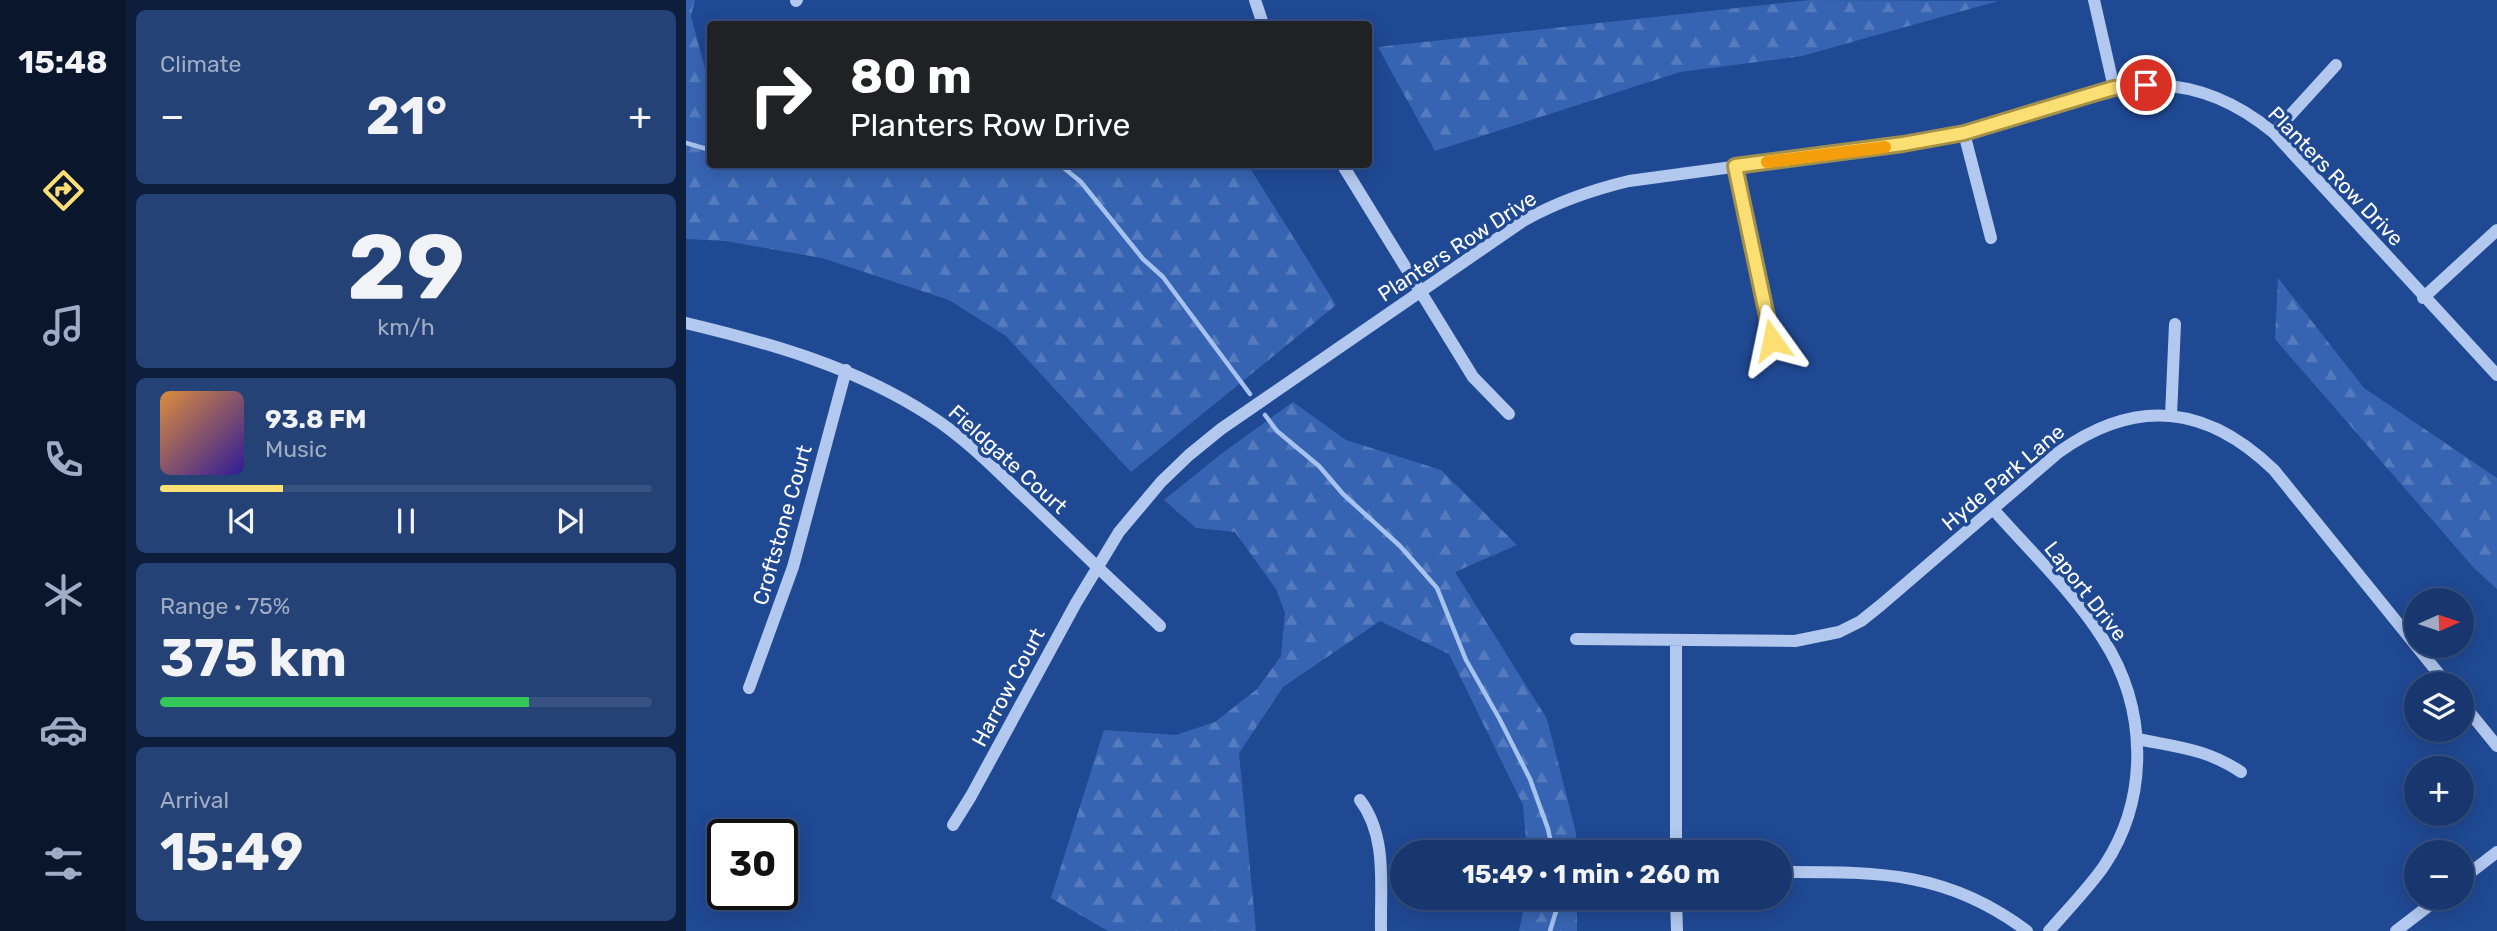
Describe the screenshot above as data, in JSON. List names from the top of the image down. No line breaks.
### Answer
{"streets":{"street":["Planters Row Drive","Fieldgate Court","Hyde Park Lane","Croftstone Court","Laport Drive","Harrow Court"]},"crossings":[["Planters Row Drive","Fieldgate Court"],["Planters Row Drive","Harrow Court"],["Fieldgate Court","Croftstone Court"],["Fieldgate Court","Harrow Court"],["Hyde Park Lane","Laport Drive"]],"north":"right","page":{"tabs":"15:48","tile":["Climate",["29","km/h"],["Range · 75%","375 km"],["Arrival","15:49"]],"turn":["80 m","Planters Row Drive"],"heat":["−","21°","+"],"song":["93.8 FM","Music"],"map_buttons":["+","−"],"limit":"30","trip":"15:49 · 1 min · 260 m"}}
